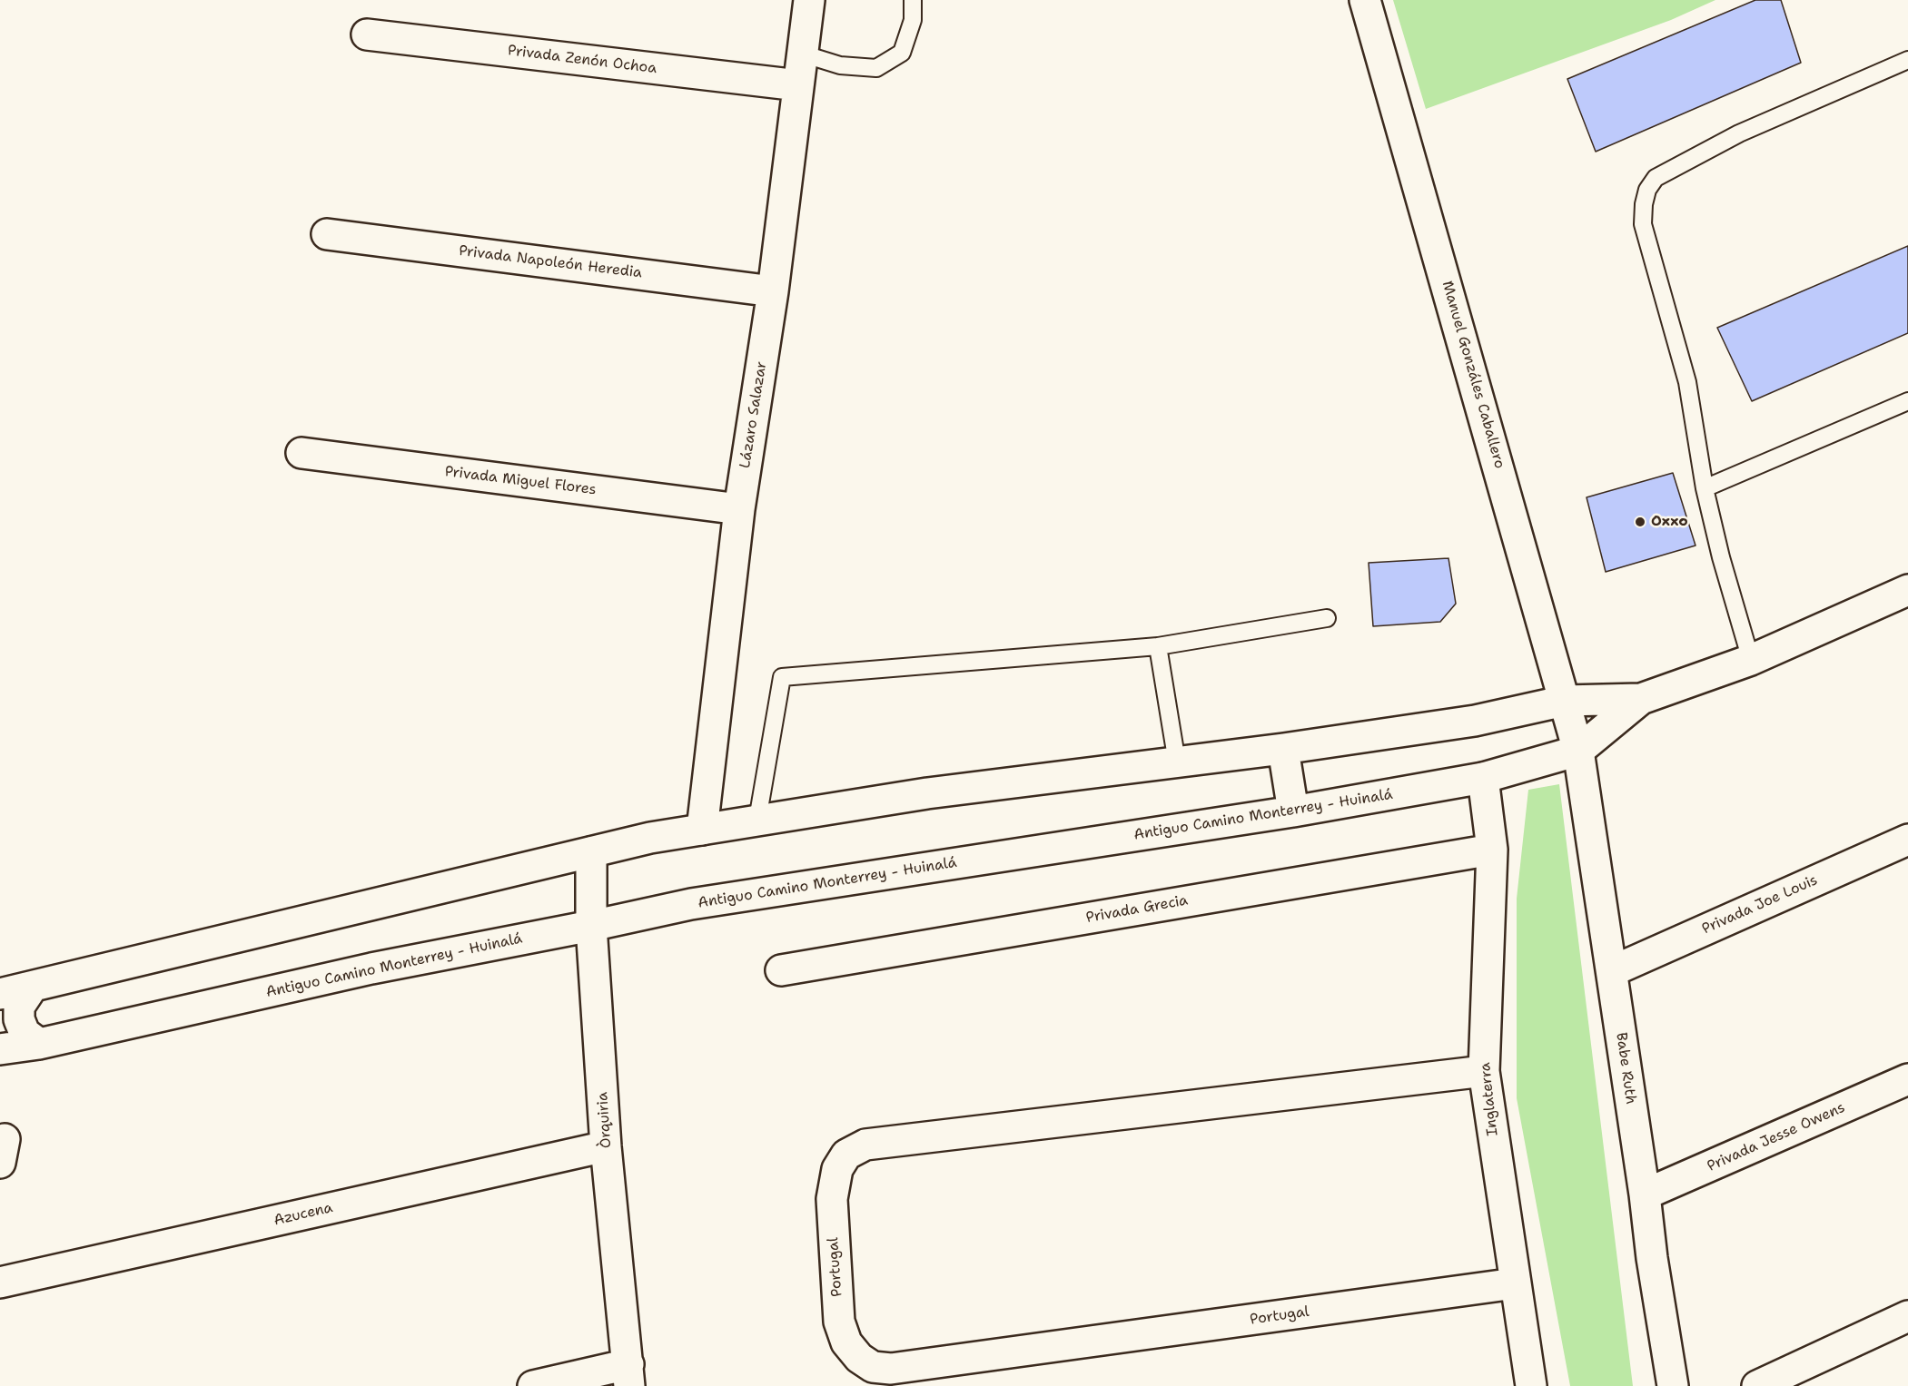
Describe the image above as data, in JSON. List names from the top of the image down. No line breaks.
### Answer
{"streets":{"street":["Privada Zenón Ochoa","Privada Napoleón Heredia","Manuel Gonzáles Caballero","Lázaro Salazar","Privada Miguel Flores","Antiguo Camino Monterrey - Huinalá","Privada Joe Louis","Privada Grecia","Babe Ruth","Inglaterra","Òrquiria","Privada Jesse Owens","Azucena","Portugal"]},"crossings":[["Privada Zenón Ochoa","Lázaro Salazar"],["Privada Napoleón Heredia","Lázaro Salazar"],["Manuel Gonzáles Caballero","Antiguo Camino Monterrey - Huinalá"],["Manuel Gonzáles Caballero","Babe Ruth"],["Lázaro Salazar","Privada Miguel Flores"],["Lázaro Salazar","Antiguo Camino Monterrey - Huinalá"],["Antiguo Camino Monterrey - Huinalá","Babe Ruth"],["Antiguo Camino Monterrey - Huinalá","Inglaterra"],["Antiguo Camino Monterrey - Huinalá","Òrquiria"],["Privada Joe Louis","Babe Ruth"],["Privada Grecia","Inglaterra"],["Babe Ruth","Privada Jesse Owens"],["Inglaterra","Portugal"],["Òrquiria","Azucena"]],"places":["Oxxo"]}
